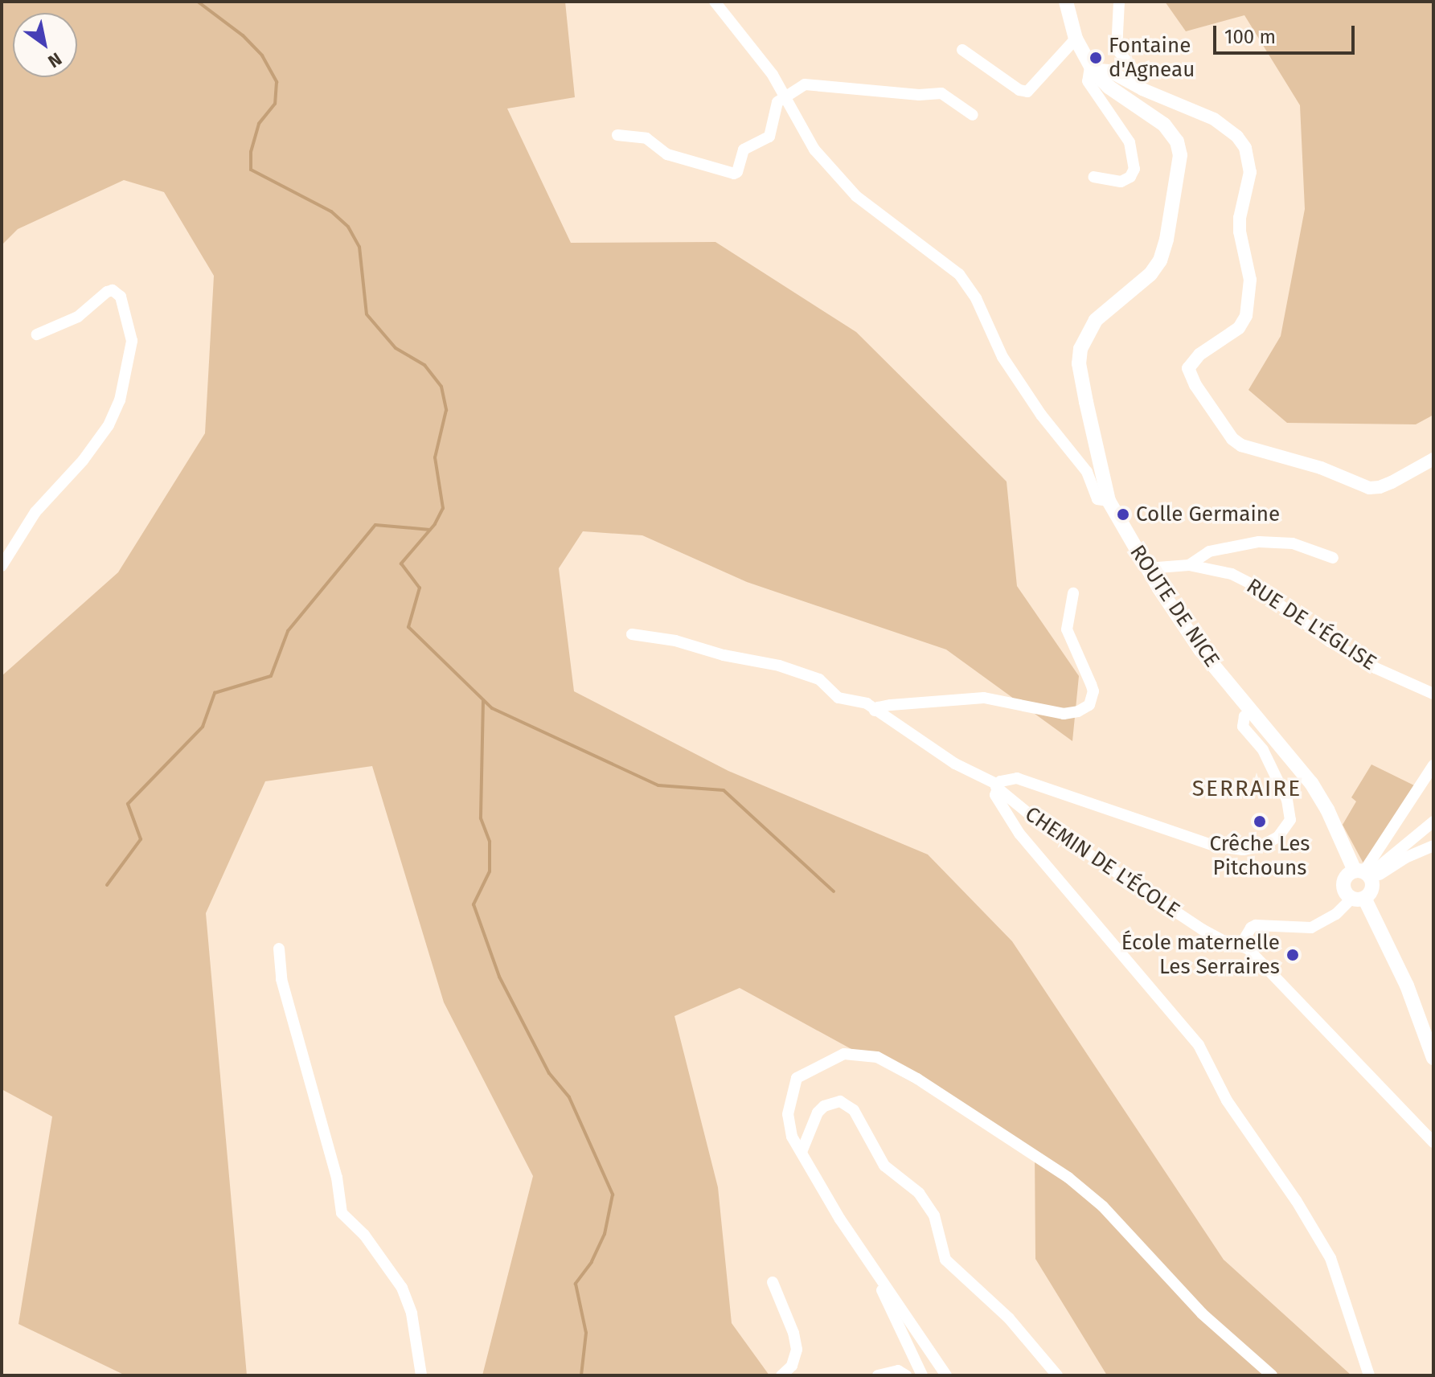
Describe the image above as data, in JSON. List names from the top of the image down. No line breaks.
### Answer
{"streets":{"main road":["ROUTE DE NICE"],"street":["RUE DE L'ÉGLISE","CHEMIN DE L'ÉCOLE"]},"crossings":[["ROUTE DE NICE","RUE DE L'ÉGLISE"]],"districts":["SERRAIRE"],"places":["Fontaine d'Agneau","Colle Germaine","Crêche Les Pitchouns","École maternelle Les Serraires"],"scale_bar":"100 m","north":"bottom right"}
